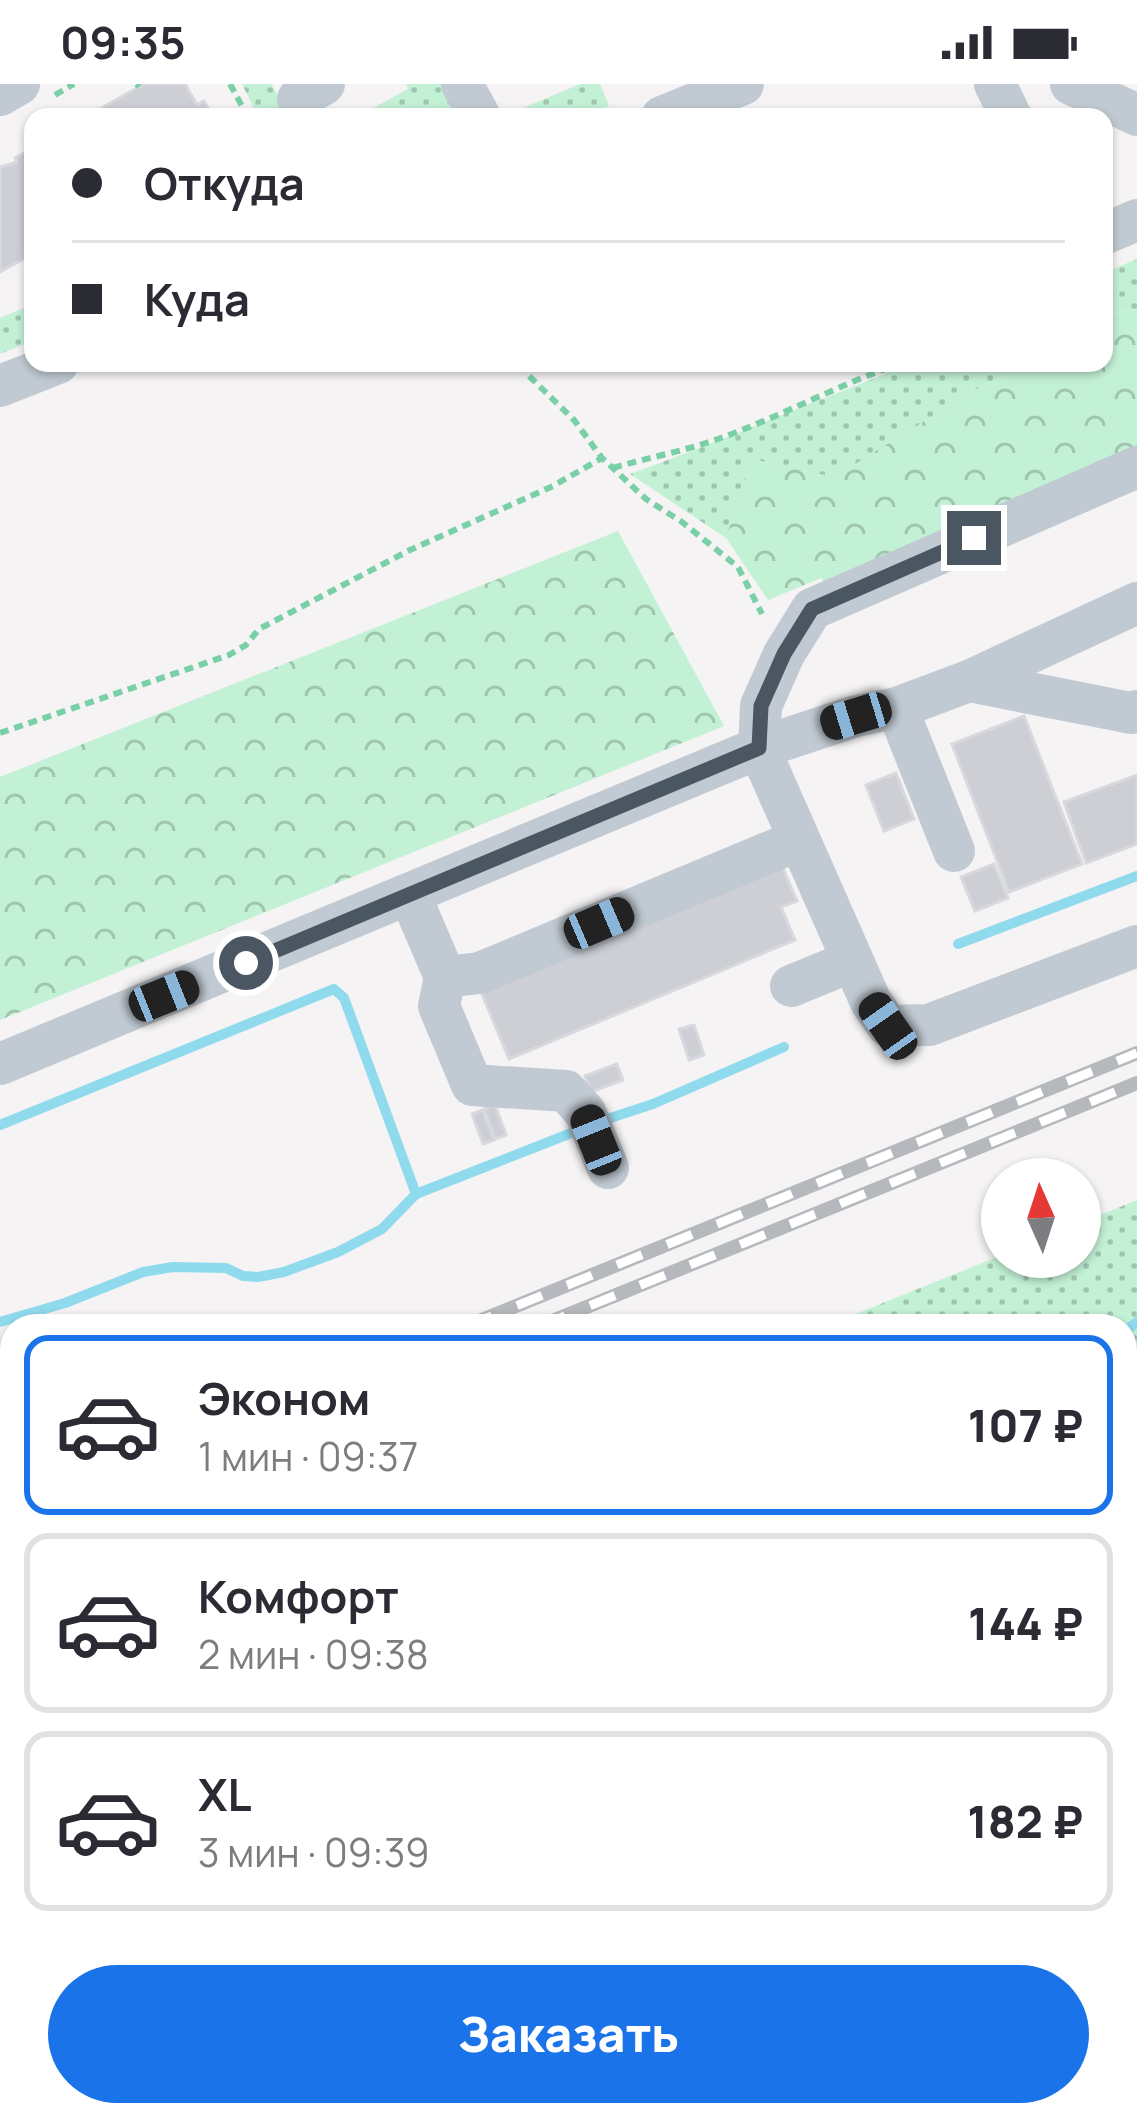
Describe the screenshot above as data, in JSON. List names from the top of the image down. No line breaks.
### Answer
{"north":"top","page":{"status":"09:35","banner":["Откуда","Куда"],"list":[{"name":"Эконом","note":"1 мин · 09:37","value":"107 ₽"},{"name":"Комфорт","note":"2 мин · 09:38","value":"144 ₽"},{"name":"XL","note":"3 мин · 09:39","value":"182 ₽"}],"buttons":"Заказать"}}
